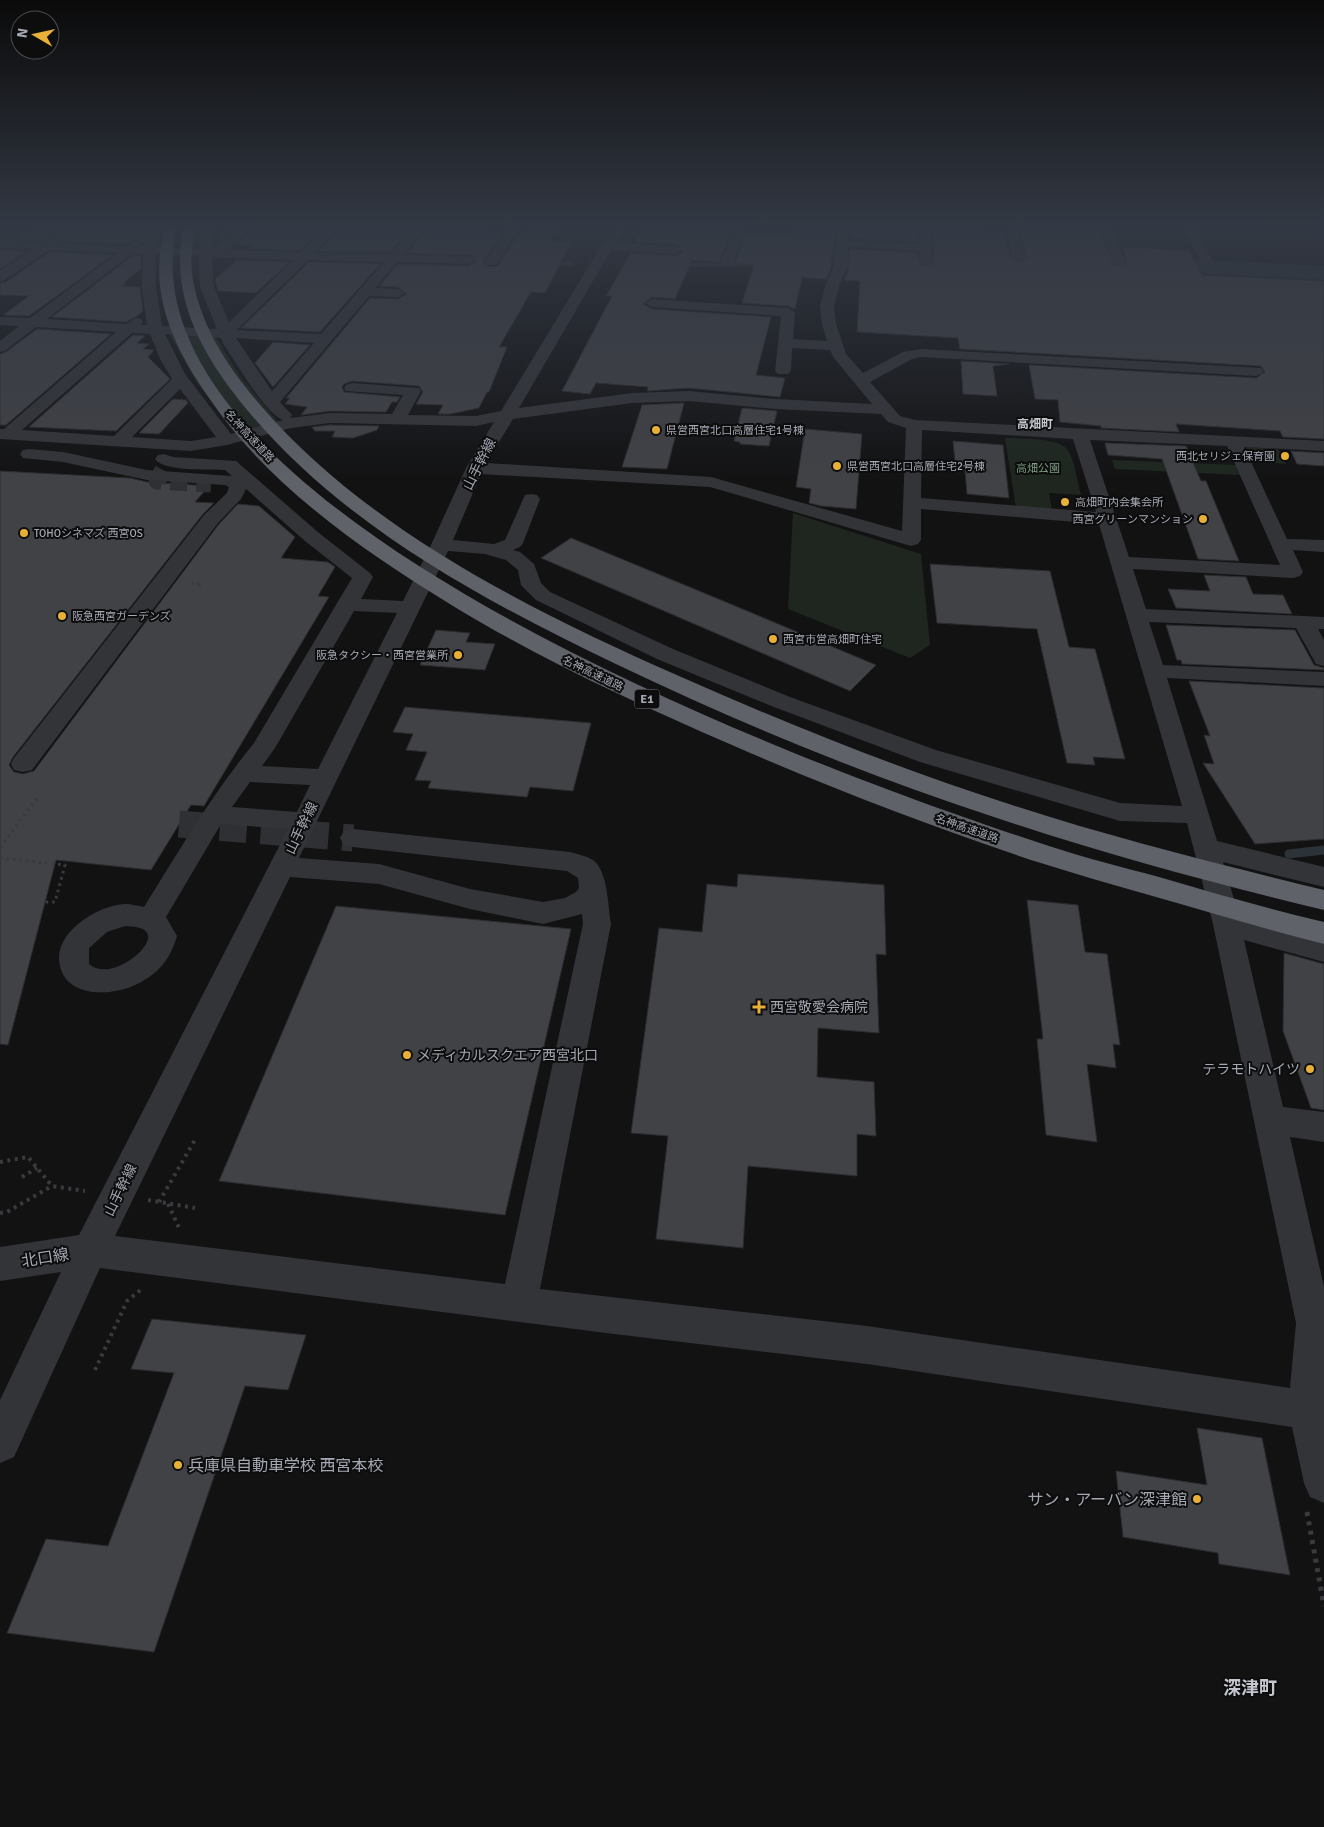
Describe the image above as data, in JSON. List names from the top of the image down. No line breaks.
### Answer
{"streets":{"highway":["名神高速道路","E1"],"street":["山手幹線","北口線"]},"crossings":[["山手幹線","北口線"]],"districts":["高畑町","深津町"],"parks":["高畑公園"],"places":{"other":["県営西宮北口高層住宅1号棟","西北セリジェ保育園","県営西宮北口高層住宅2号棟","高畑町内会集会所","西宮グリーンマンション","TOHOシネマズ 西宮OS","阪急西宮ガーデンズ","西宮市営高畑町住宅","阪急タクシー・西宮営業所","メディカルスクエア西宮北口","テラモトハイツ","兵庫県自動車学校 西宮本校","サン・アーバン深津館"],"health":["西宮敬愛会病院"]},"north":"left"}
